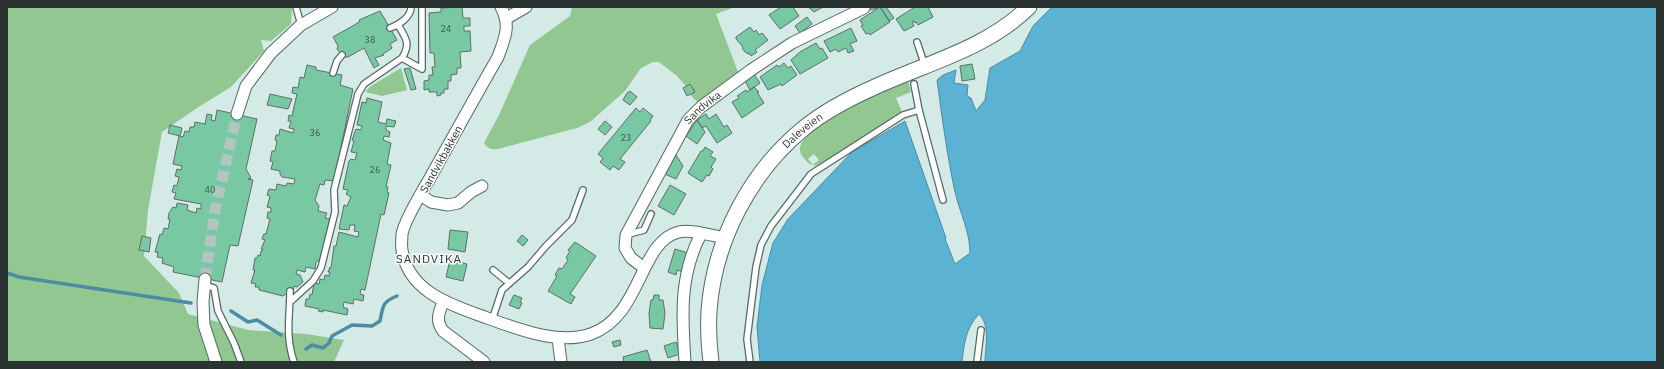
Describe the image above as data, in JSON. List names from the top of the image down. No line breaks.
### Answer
{"streets":{"main road":["Daleveien"],"street":["Sandvika","Sandvikbakken"]},"crossings":[["Daleveien","Sandvikbakken"]],"districts":["SANDVIKA"],"house_numbers":["24","38","36","23","26","40"]}
